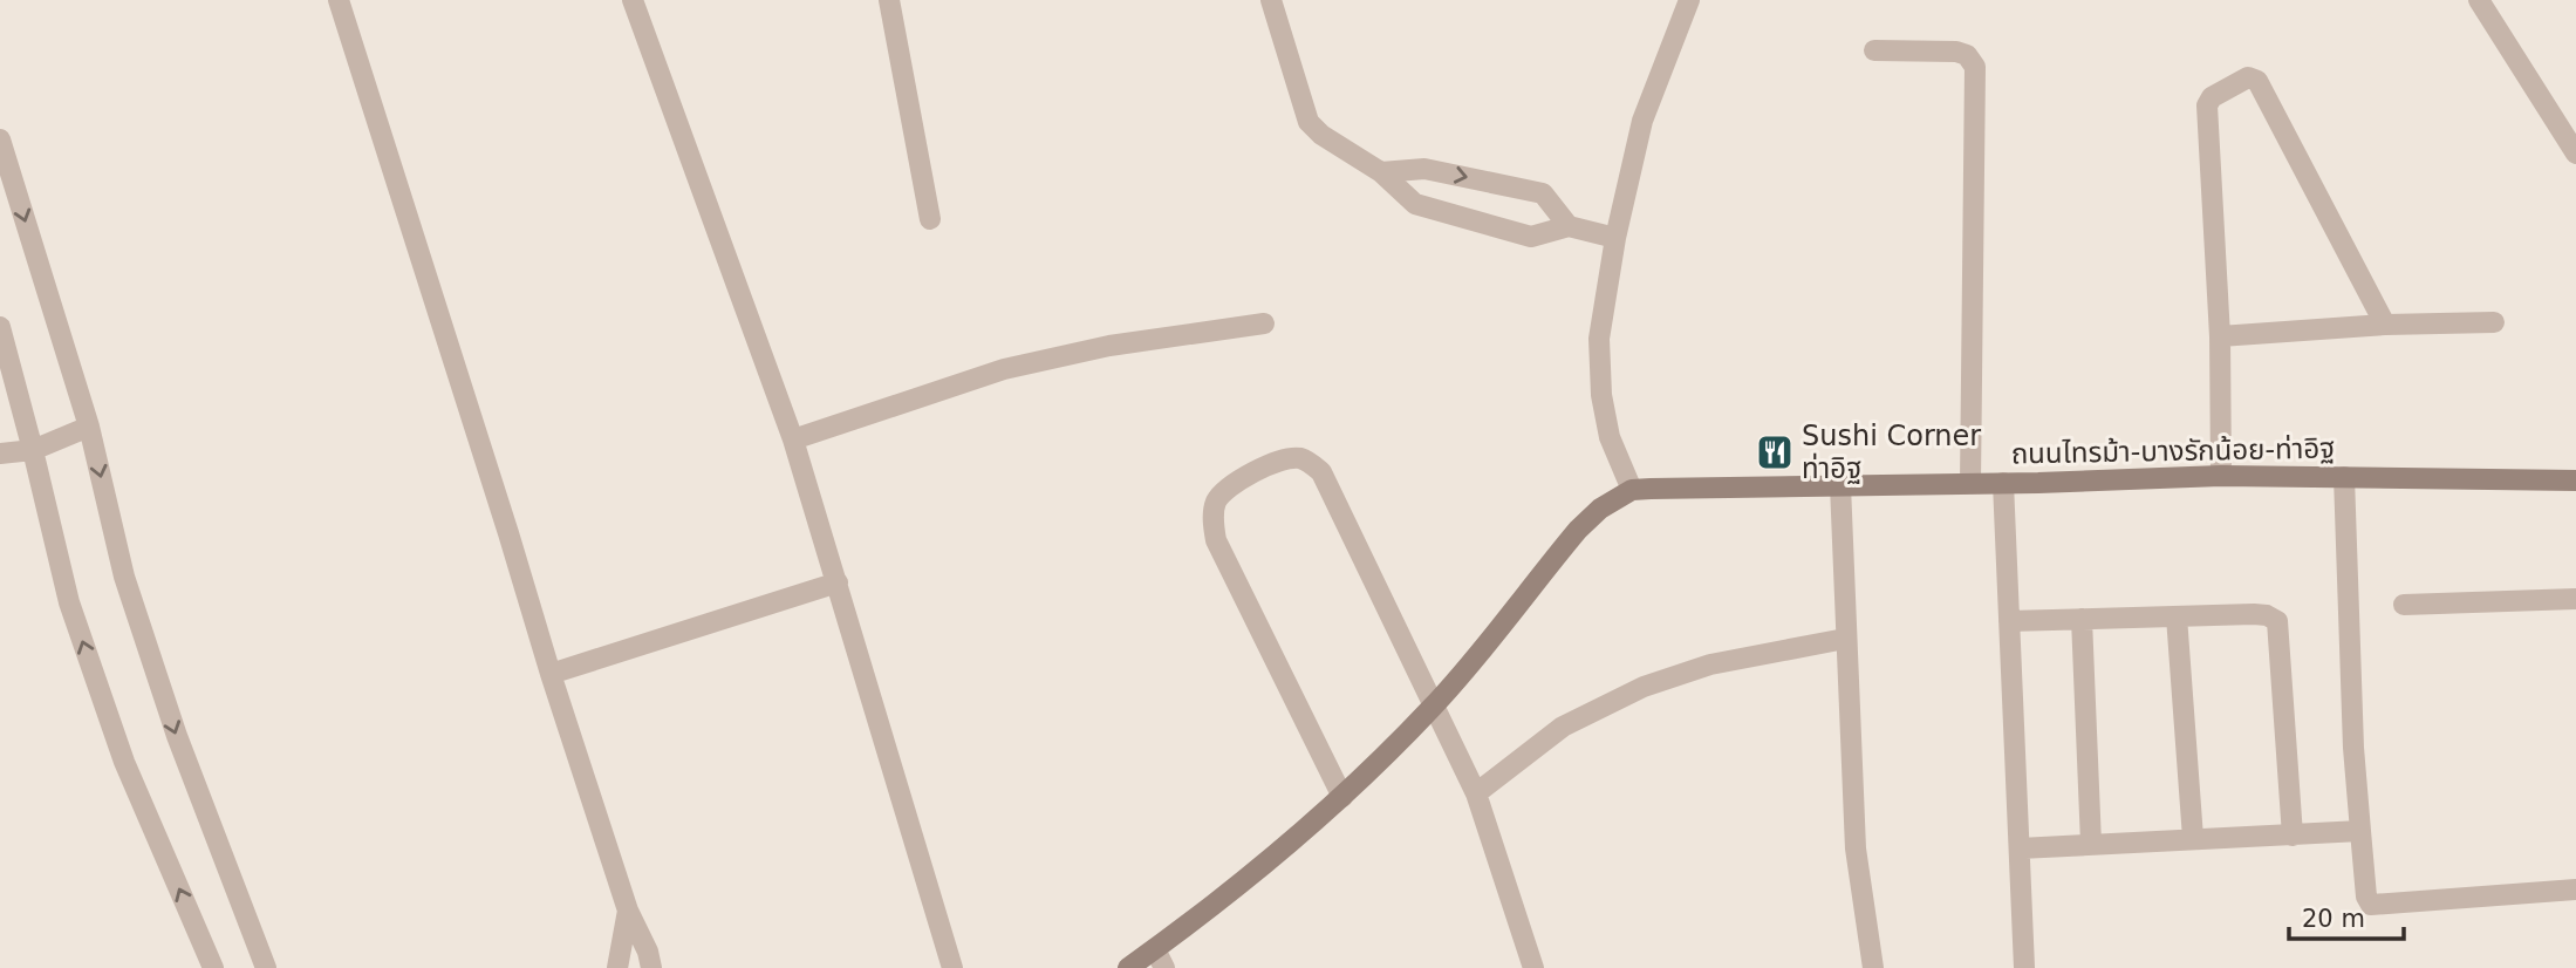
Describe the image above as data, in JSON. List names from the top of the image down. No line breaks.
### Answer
{"streets":{"street":["ถนนไทรม้า-บางรักน้อย-ท่าอิฐ"]},"places":{"restaurant":["Sushi Corner ท่าอิฐ"]},"scale_bar":"20 m"}
